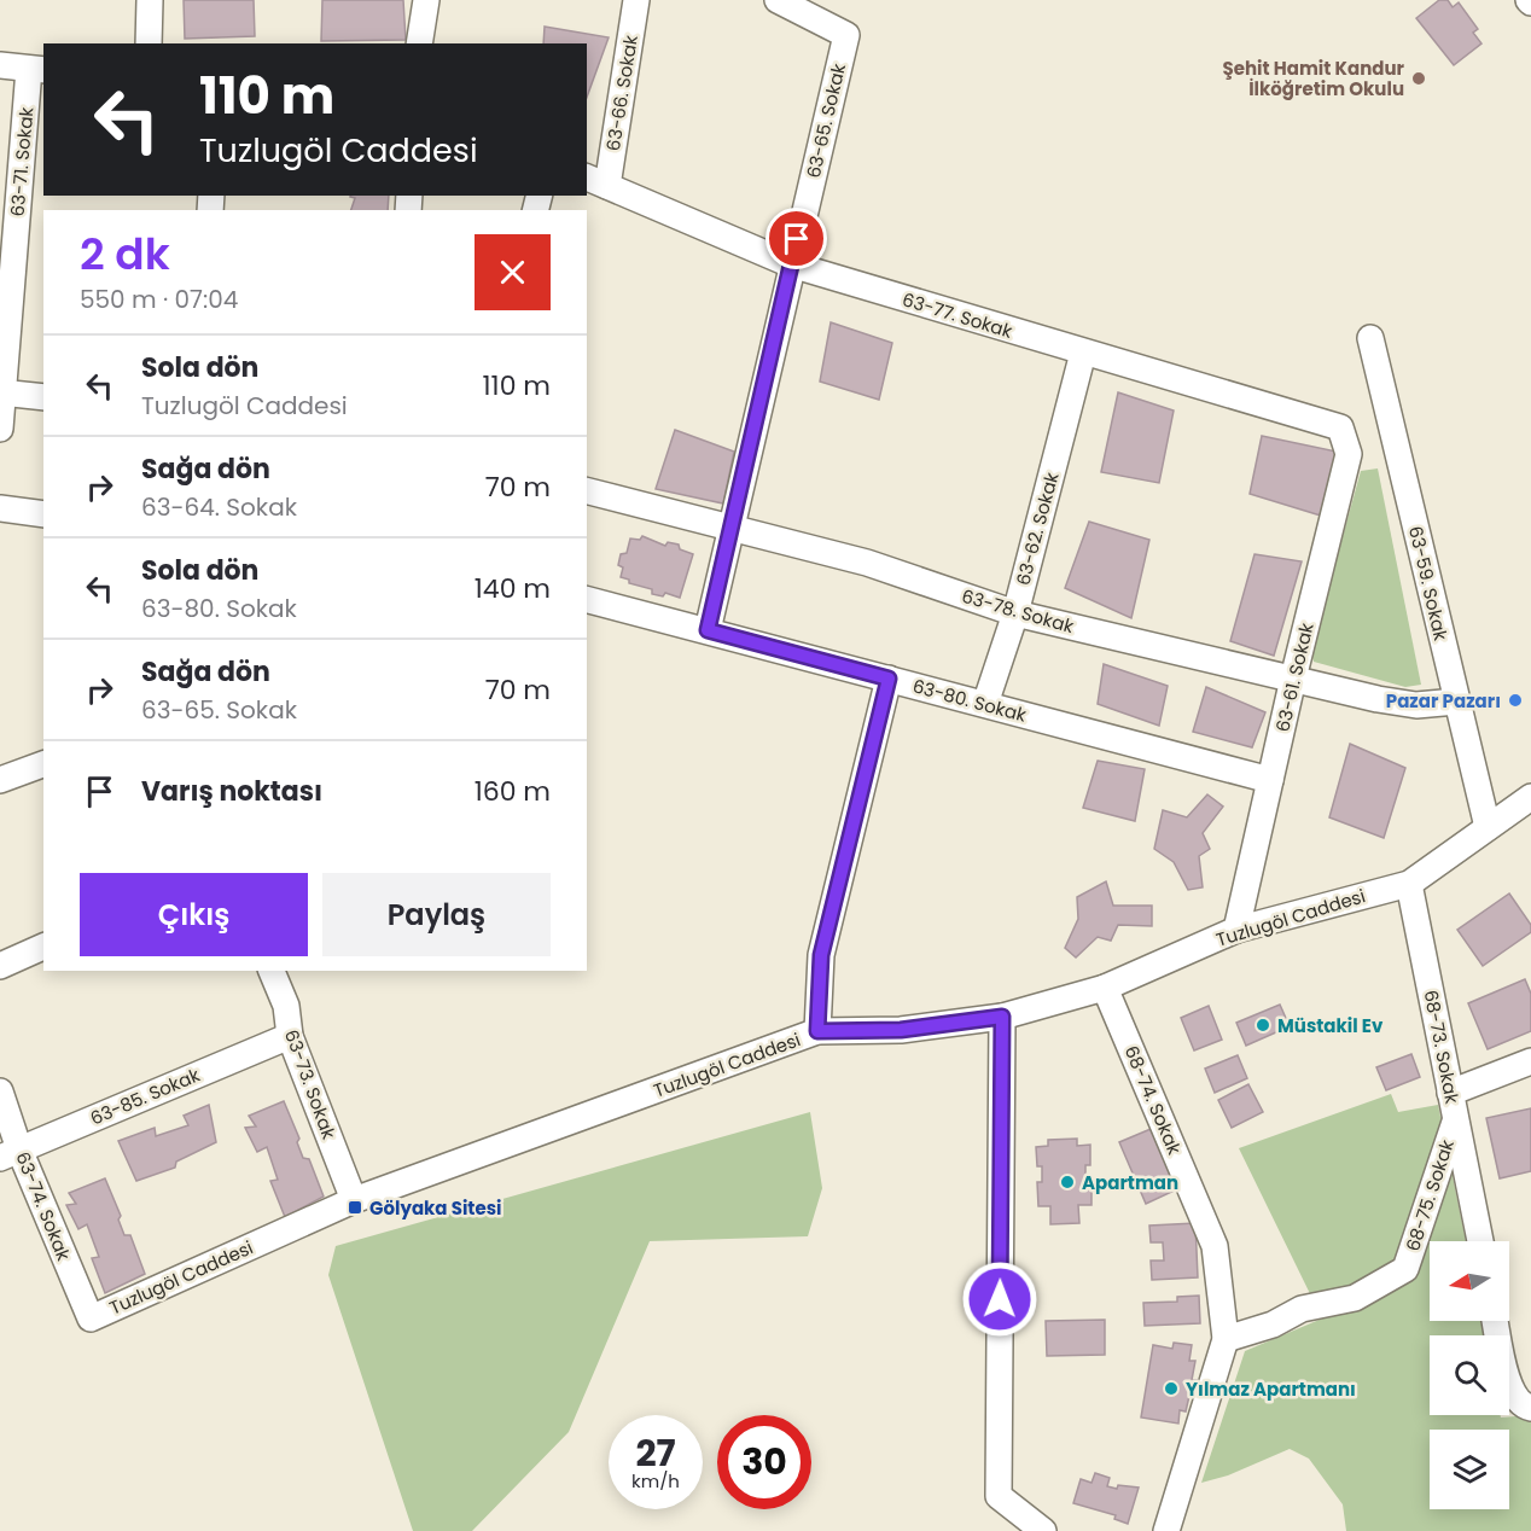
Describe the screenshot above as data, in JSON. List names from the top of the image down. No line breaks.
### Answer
{"streets":{"street":["63-66. Sokak","63-65. Sokak","63-71. Sokak","63-77. Sokak","63-62. Sokak","63-59. Sokak","63-78. Sokak","63-61. Sokak","63-80. Sokak","Tuzlugöl Caddesi","68-73. Sokak","63-73. Sokak","63-85. Sokak","68-74. Sokak","68-75. Sokak","63-74. Sokak"]},"crossings":[["63-66. Sokak","63-77. Sokak"],["63-65. Sokak","63-77. Sokak"],["63-65. Sokak","63-78. Sokak"],["63-65. Sokak","63-80. Sokak"],["63-77. Sokak","63-62. Sokak"],["63-77. Sokak","63-61. Sokak"],["63-62. Sokak","63-78. Sokak"],["63-62. Sokak","63-80. Sokak"],["63-59. Sokak","63-78. Sokak"],["63-59. Sokak","Tuzlugöl Caddesi"],["63-78. Sokak","63-61. Sokak"],["63-61. Sokak","63-80. Sokak"],["63-61. Sokak","Tuzlugöl Caddesi"],["Tuzlugöl Caddesi","68-73. Sokak"],["Tuzlugöl Caddesi","63-73. Sokak"],["Tuzlugöl Caddesi","68-74. Sokak"],["Tuzlugöl Caddesi","63-74. Sokak"],["68-73. Sokak","68-75. Sokak"],["63-73. Sokak","63-85. Sokak"],["63-85. Sokak","63-74. Sokak"],["68-74. Sokak","68-75. Sokak"]],"places":{"other":["Şehit Hamit Kandur İlköğretim Okulu","Pazar Pazarı","Müstakil Ev","Apartman","Yılmaz Apartmanı"],"transit":["Gölyaka Sitesi"]},"north":"left","page":{"turn":["110 m","Tuzlugöl Caddesi"],"heading":["2 dk","550 m · 07:04"],"list":[{"name":"Sola dön","note":"Tuzlugöl Caddesi","value":"110 m"},{"name":"Sağa dön","note":"63-64. Sokak","value":"70 m"},{"name":"Sola dön","note":"63-80. Sokak","value":"140 m"},{"name":"Sağa dön","note":"63-65. Sokak","value":"70 m"},{"name":"Varış noktası","value":"160 m"}],"buttons":["Çıkış","Paylaş"],"speed":"27 km/h","limit":"30"}}
